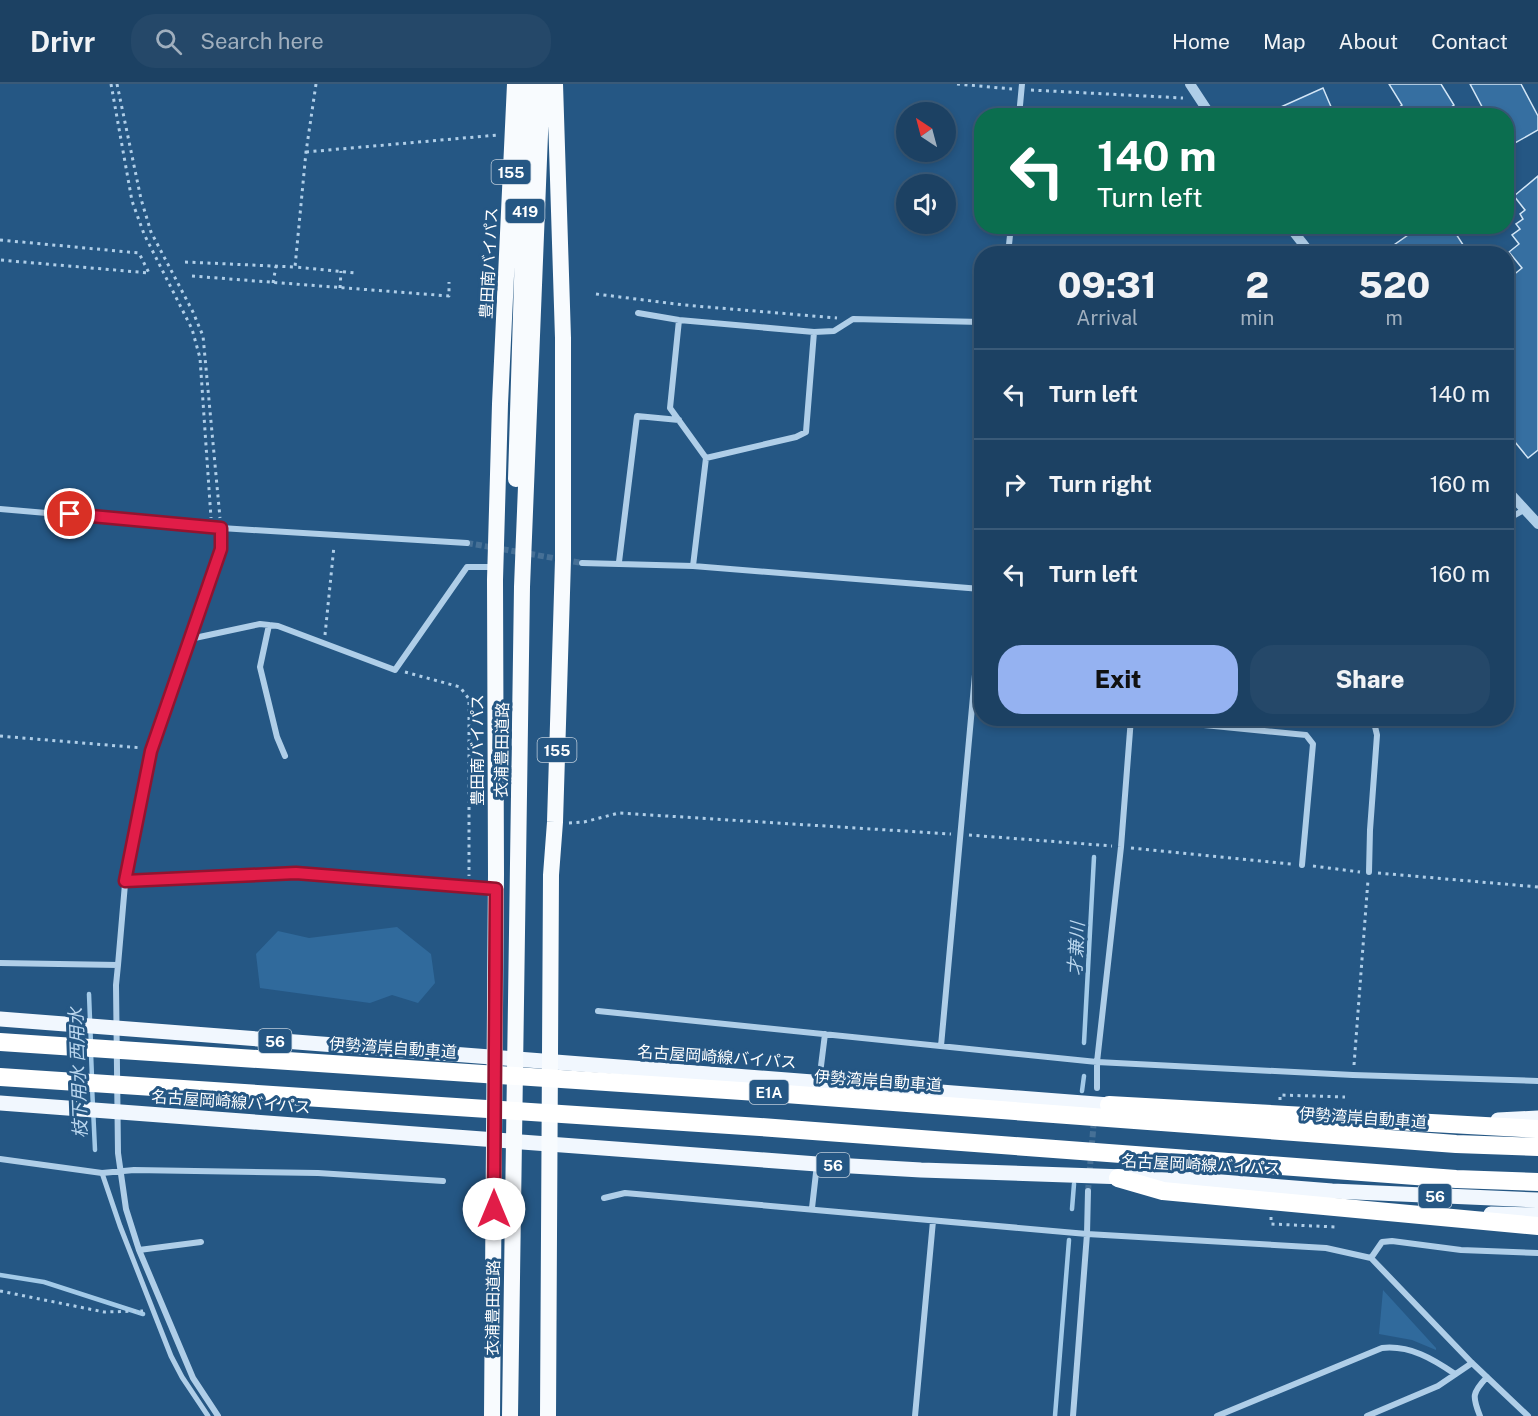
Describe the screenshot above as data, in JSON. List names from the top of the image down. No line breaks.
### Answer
{"streets":{"highway":["155","419","豊田南バイパス","衣浦豊田道路","伊勢湾岸自動車道","E1A"],"main road":["56","名古屋岡崎線バイパス"]},"crossings":[["155","名古屋岡崎線バイパス"],["豊田南バイパス","名古屋岡崎線バイパス"]],"water":["才兼川","枝下用水 西用水"],"north":"top left","page":{"header":"Drivr","search":"Search here","nav":["Home","Map","About","Contact"],"turn":["140 m","Turn left"],"eta":["09:31","Arrival","2","min","520","m"],"list":[{"name":"Turn left","value":"140 m"},{"name":"Turn right","value":"160 m"},{"name":"Turn left","value":"160 m"}],"buttons":["Exit","Share"]}}
